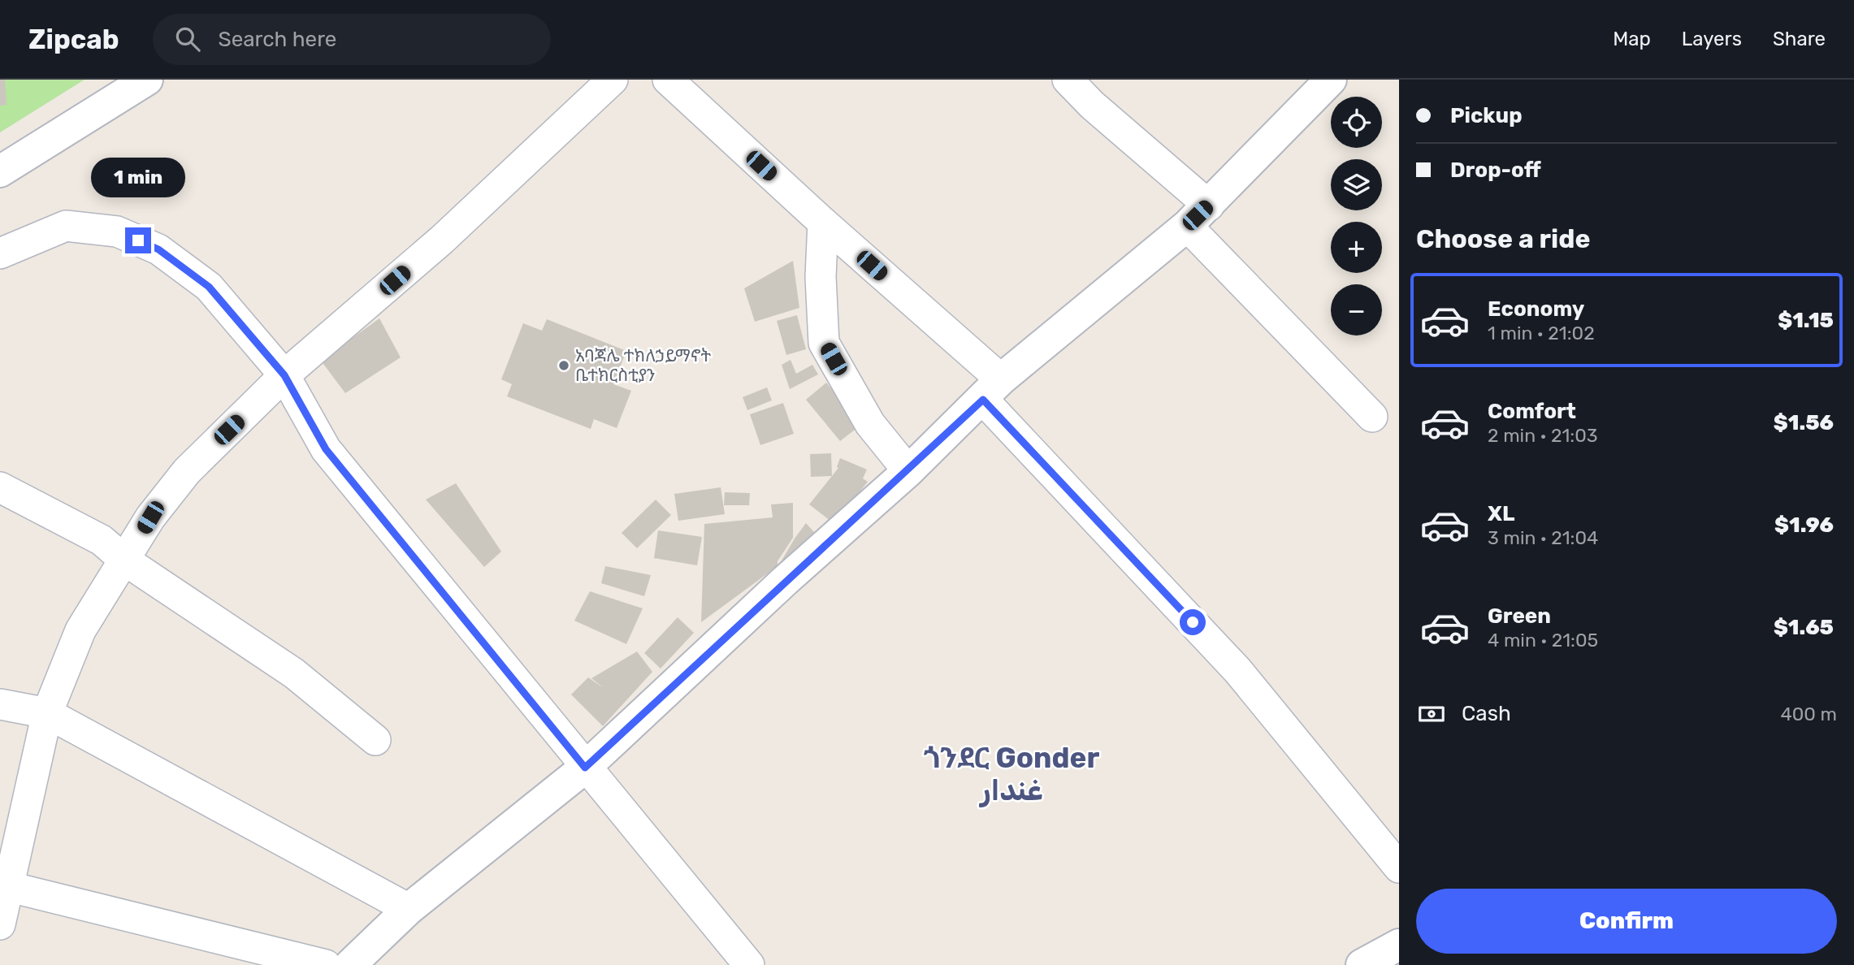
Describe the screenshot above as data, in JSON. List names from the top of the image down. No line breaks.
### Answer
{"districts":["ጎንደር Gonder غندار"],"places":["አባጃሌ ተክለኃይማኖት ቤተክርስቲያን"],"page":{"header":"Zipcab","search":"Search here","nav":["Map","Layers","Share"],"banner":["Pickup","Drop-off"],"map_buttons":["+","−"],"bubble":"1 min","heading":"Choose a ride","list":[{"name":"Economy","note":"1 min · 21:02","value":"$1.15"},{"name":"Comfort","note":"2 min · 21:03","value":"$1.56"},{"name":"XL","note":"3 min · 21:04","value":"$1.96"},{"name":"Green","note":"4 min · 21:05","value":"$1.65"}],"pay":["Cash","400 m"],"buttons":"Confirm"}}
